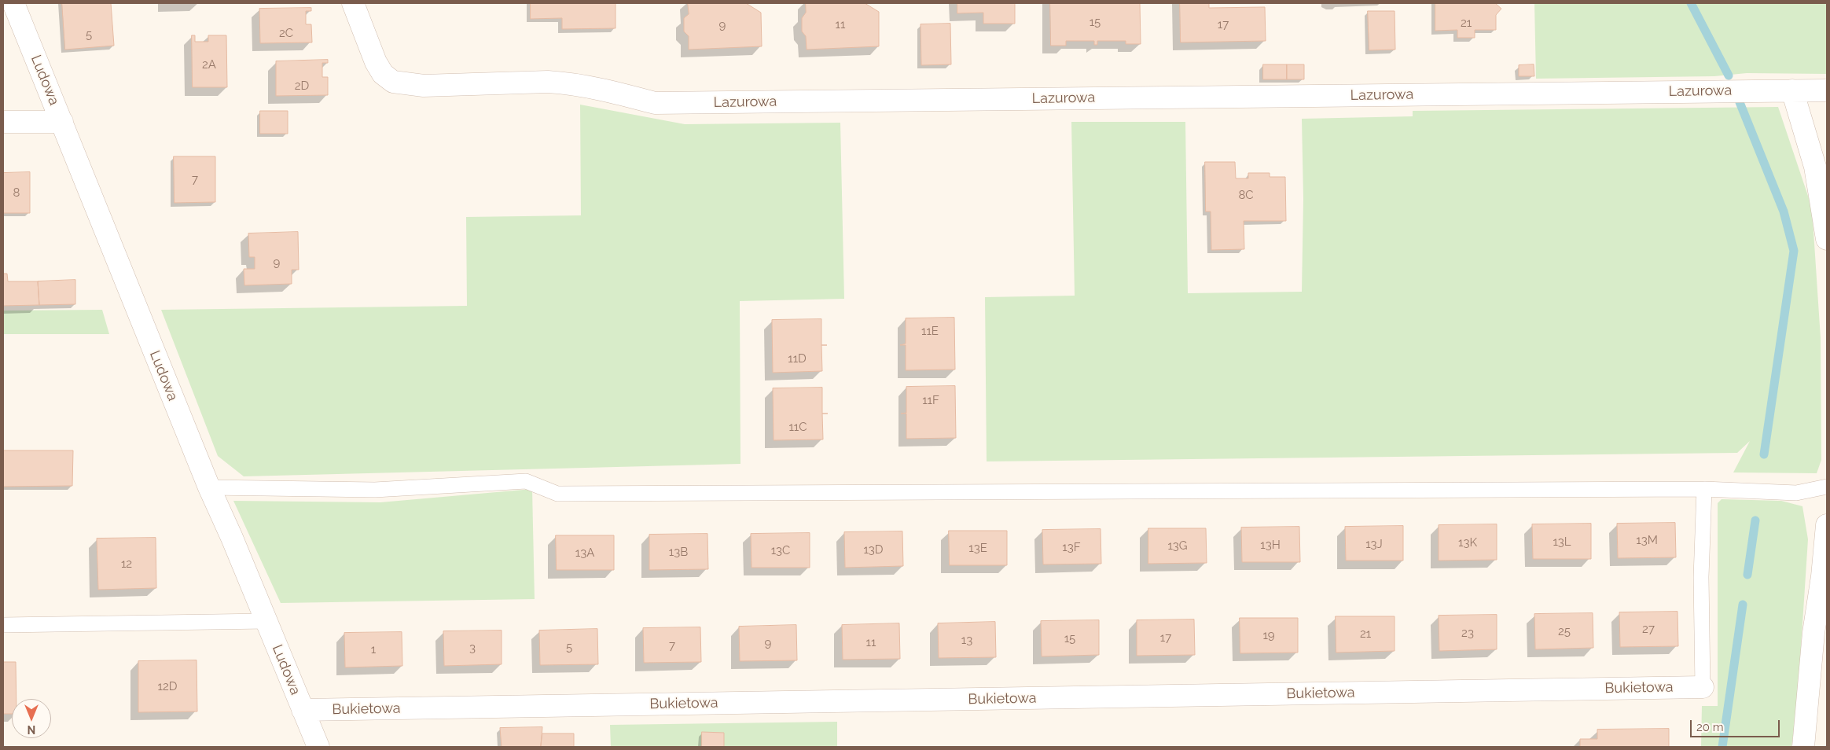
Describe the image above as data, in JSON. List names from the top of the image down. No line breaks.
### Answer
{"streets":{"street":["Ludowa","Lazurowa","Bukietowa"]},"crossings":[["Ludowa","Bukietowa"]],"house_numbers":["15","21","11","17","9","2C","5","2A","2D","7","8","8C","9","11E","11D","11F","11C","13M","13L","13K","13J","13H","13G","13F","13E","13D","13C","13B","13A","12","27","25","23","21","19","17","15","13","11","9","7","5","3","1","12D"],"scale_bar":"20 m","north":"bottom"}
